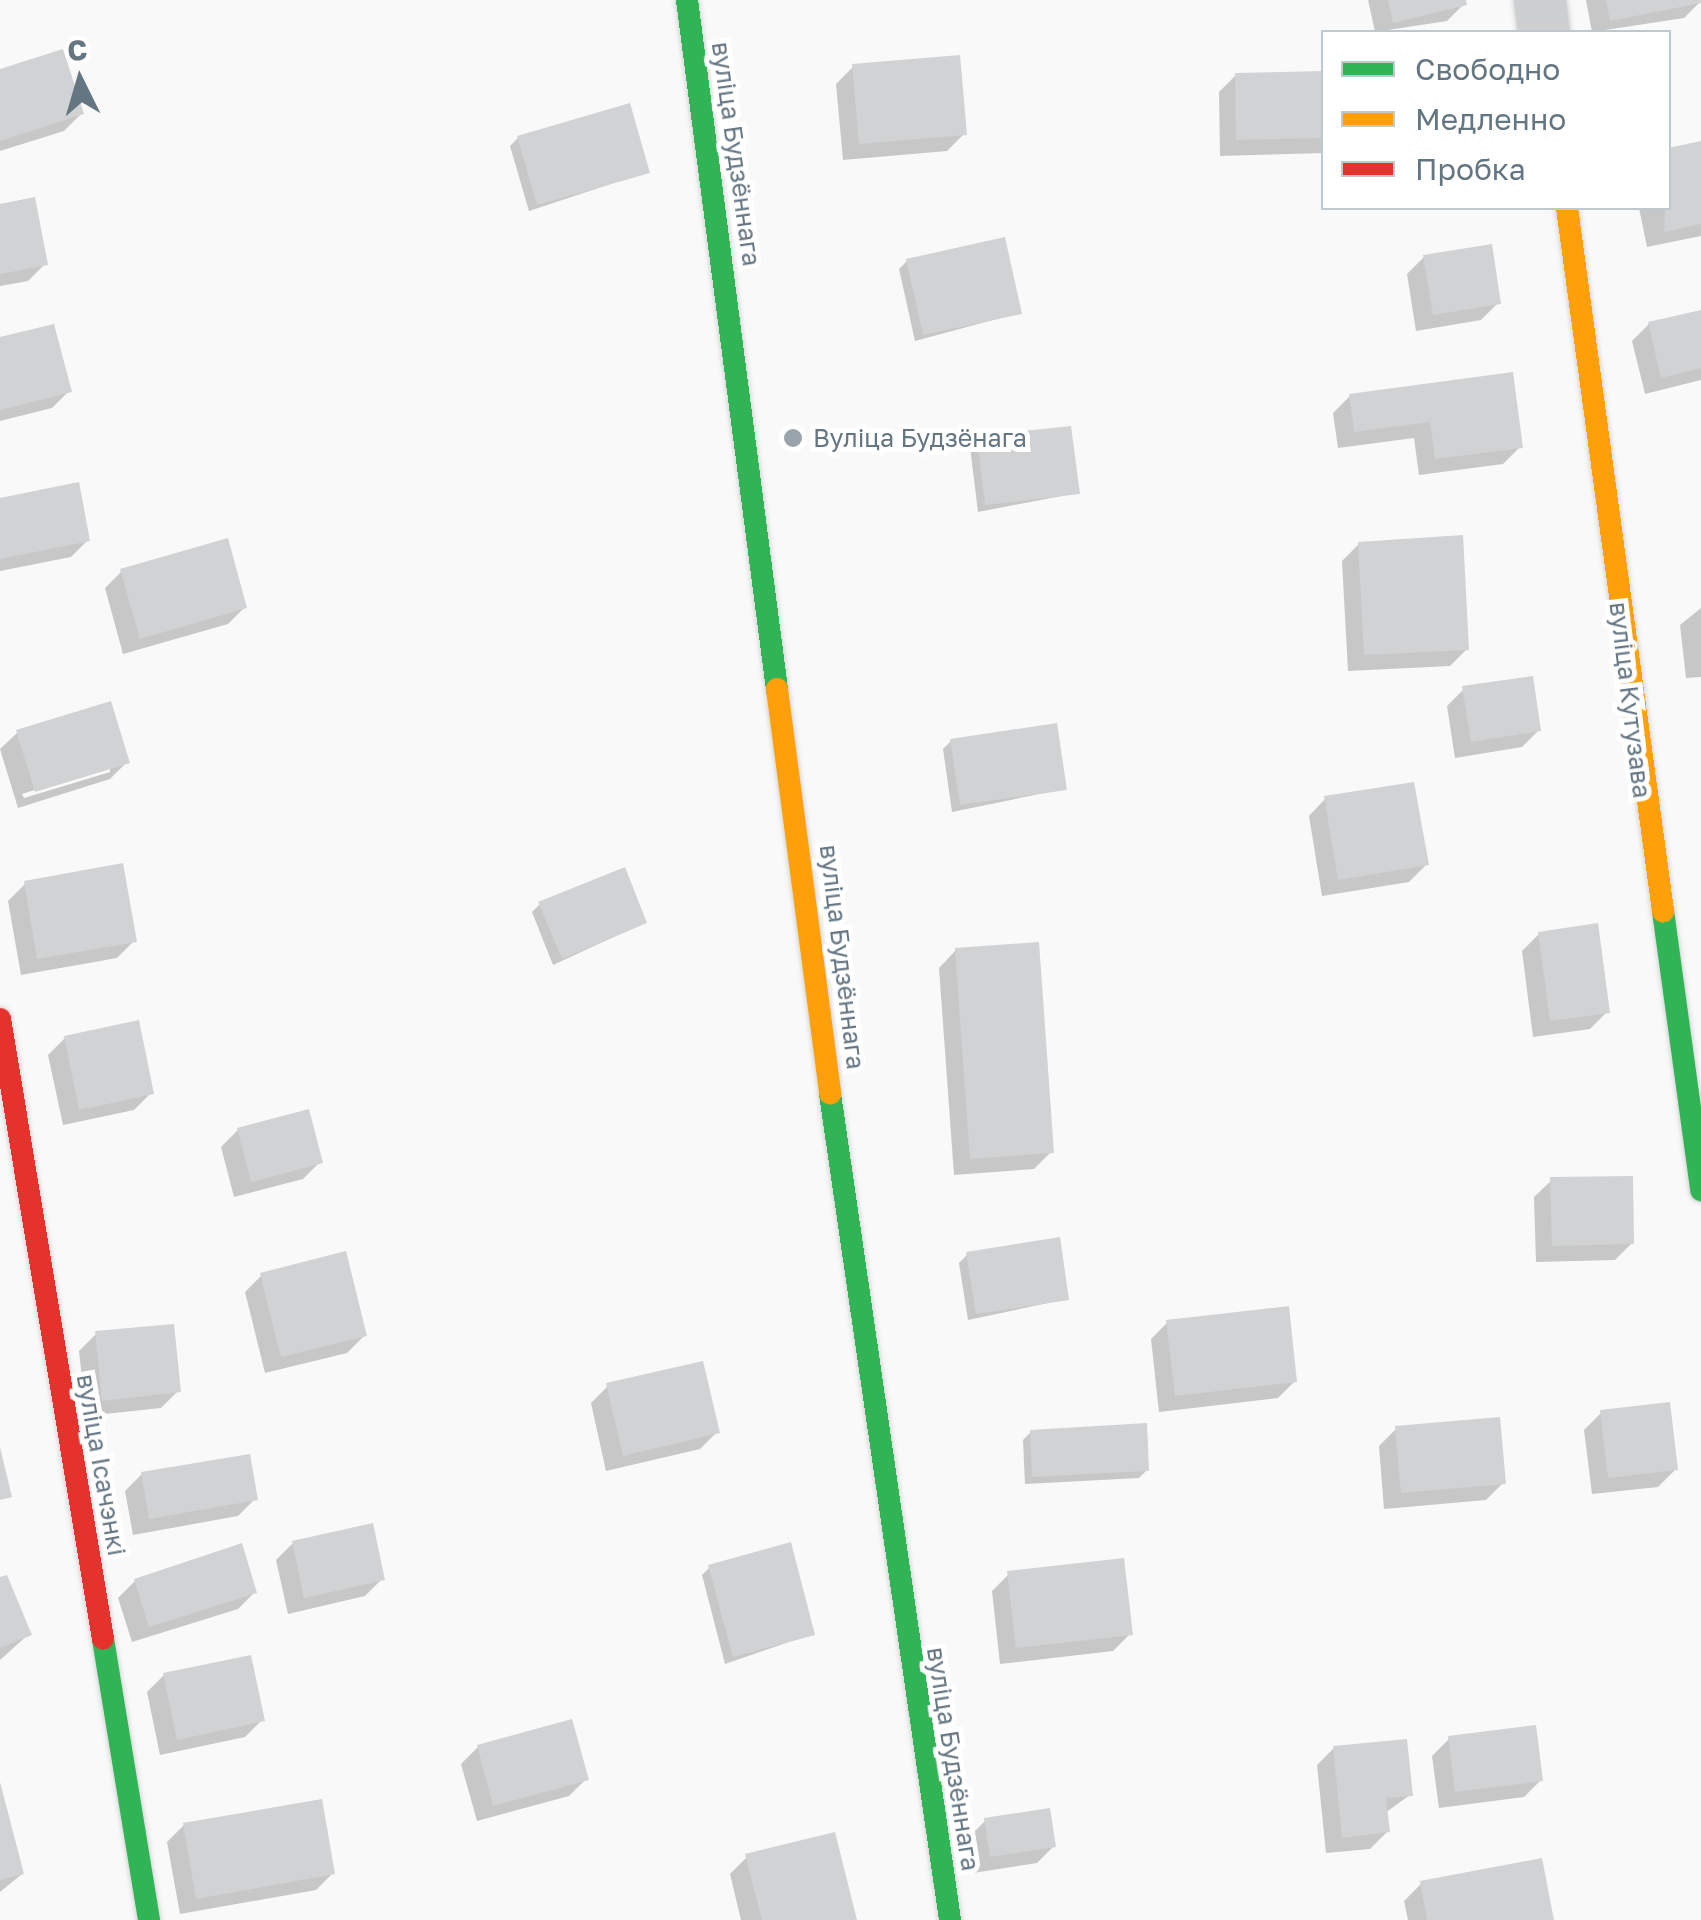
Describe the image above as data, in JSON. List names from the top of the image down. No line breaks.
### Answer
{"streets":{"street":["вуліца Будзённага","вуліца Кутузава","вуліца Ісачэнкі"]},"places":["Вуліца Будзёнага"],"legend":["Свободно","Медленно","Пробка"],"north":"top"}
